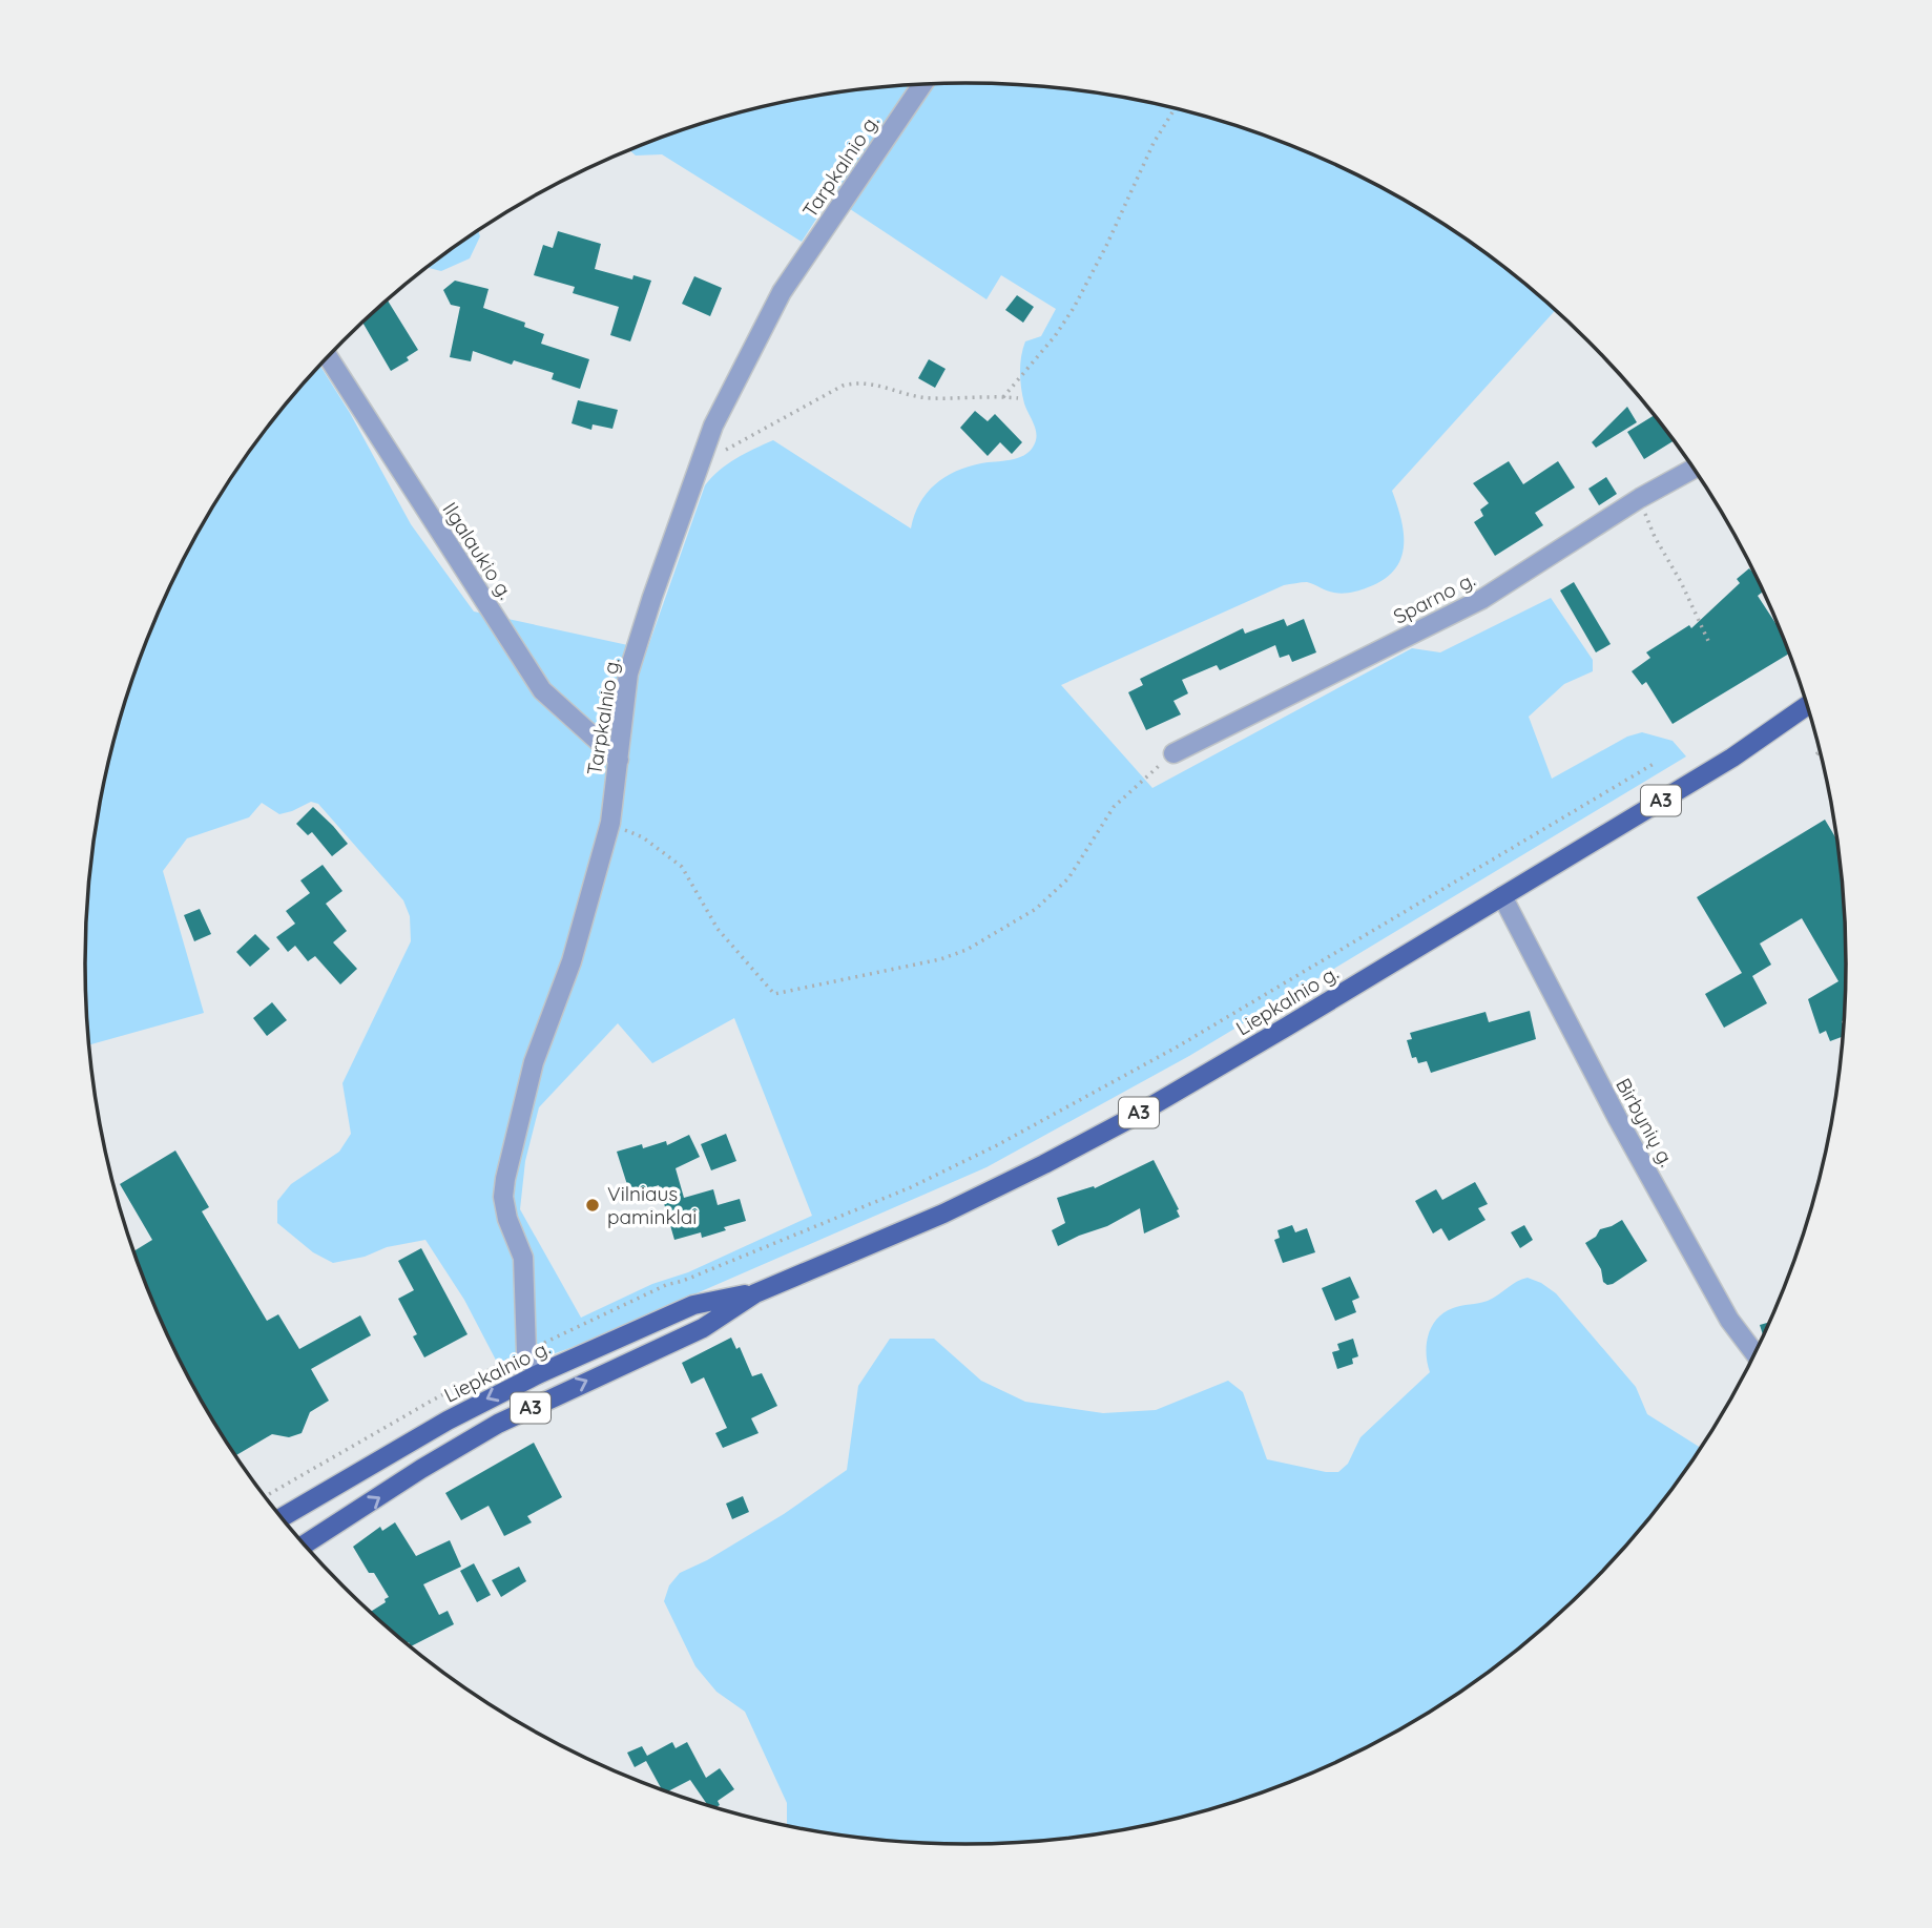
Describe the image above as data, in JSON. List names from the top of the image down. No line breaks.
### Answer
{"streets":{"main road":["A3","Liepkalnio g."],"street":["Tarpkalnio g.","Ilgalaukio g.","Sparno g.","Birbynių g."]},"crossings":[["Tarpkalnio g.","Ilgalaukio g."],["Tarpkalnio g.","Liepkalnio g."],["Liepkalnio g.","Birbynių g."]],"places":["Vilniaus paminklai"]}
